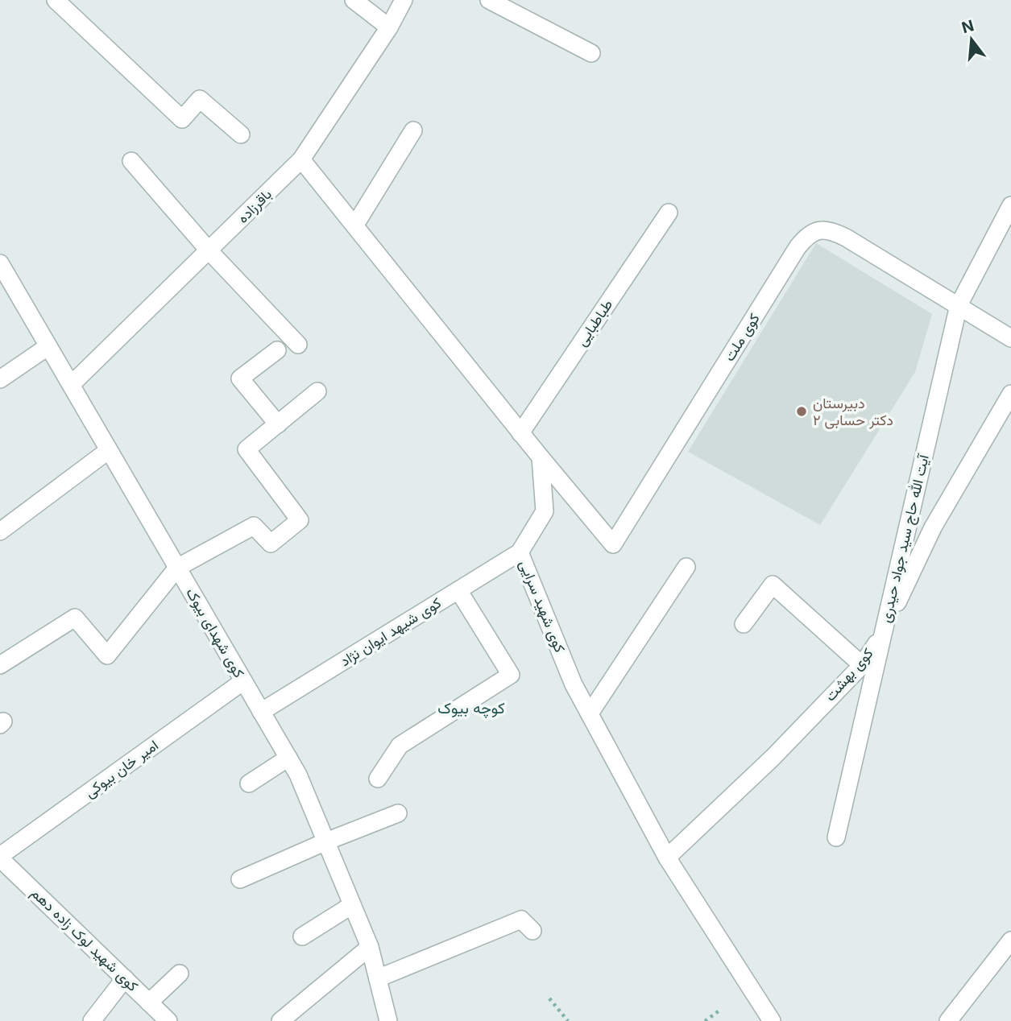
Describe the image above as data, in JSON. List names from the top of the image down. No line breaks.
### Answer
{"streets":{"street":["باقرزاده","طباطبایی","کوی ملت","آیت الله حاج سید جواد حیدری","کوی شهید سرایی","کوی شیهد ایوان نژاد","کوی شهدای بیوک","کوی بهشت","امیر خان بیوکی","کوی شهید لوک زاده دهم"]},"crossings":[["باقرزاده","کوی شهدای بیوک"],["کوی ملت","آیت الله حاج سید جواد حیدری"],["کوی ملت","کوی شهید سرایی"],["آیت الله حاج سید جواد حیدری","کوی بهشت"],["کوی شهید سرایی","کوی شیهد ایوان نژاد"],["کوی شهید سرایی","کوی بهشت"],["کوی شیهد ایوان نژاد","کوی شهدای بیوک"],["کوی شهدای بیوک","امیر خان بیوکی"],["امیر خان بیوکی","کوی شهید لوک زاده دهم"]],"districts":["کوچه بیوک"],"places":["دبیرستان دکتر حسابی ۲"],"north":"top"}
